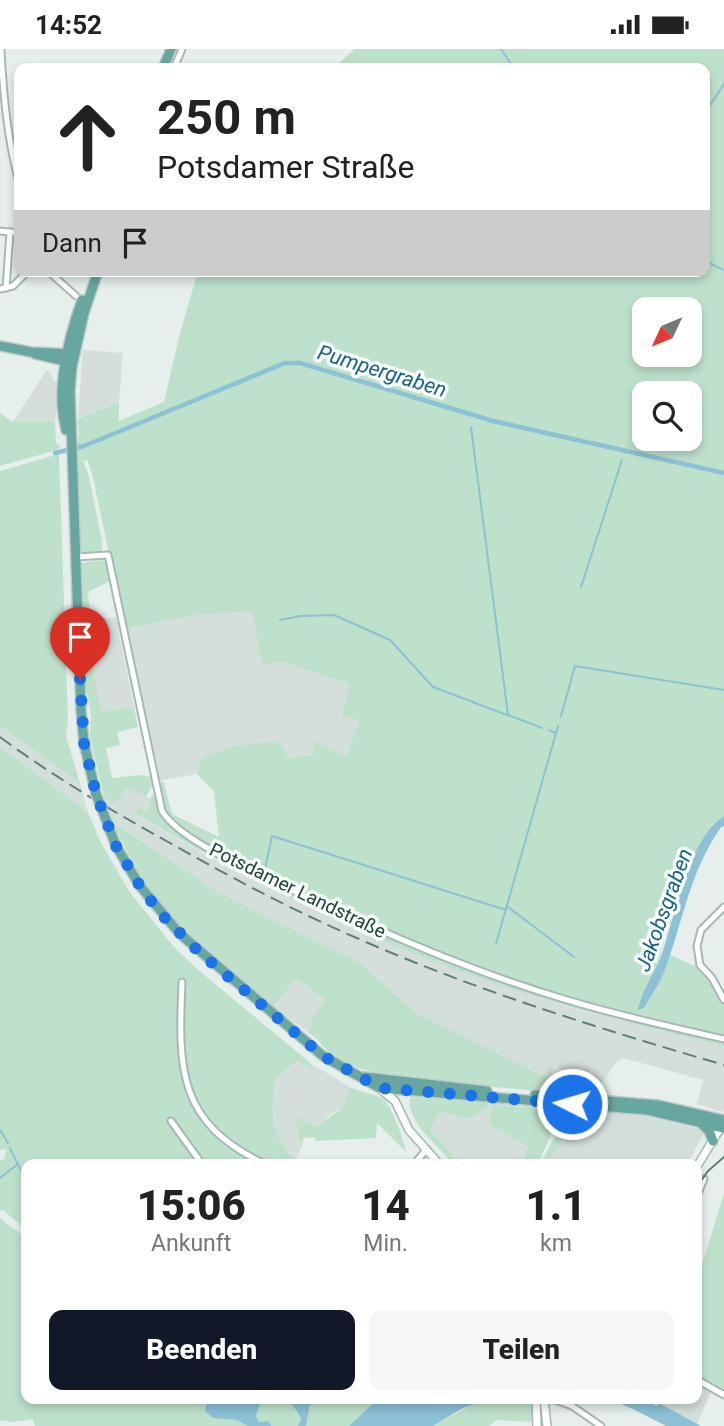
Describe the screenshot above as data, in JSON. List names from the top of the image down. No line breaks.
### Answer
{"streets":{"street":["Potsdamer Landstraße"]},"water":["Pumpergraben","Jakobsgraben"],"north":"bottom left","page":{"status":"14:52","turn":["250 m","Potsdamer Straße"],"then":"Dann","eta":["15:06","Ankunft","14","Min.","1.1","km"],"buttons":["Beenden","Teilen"]}}
